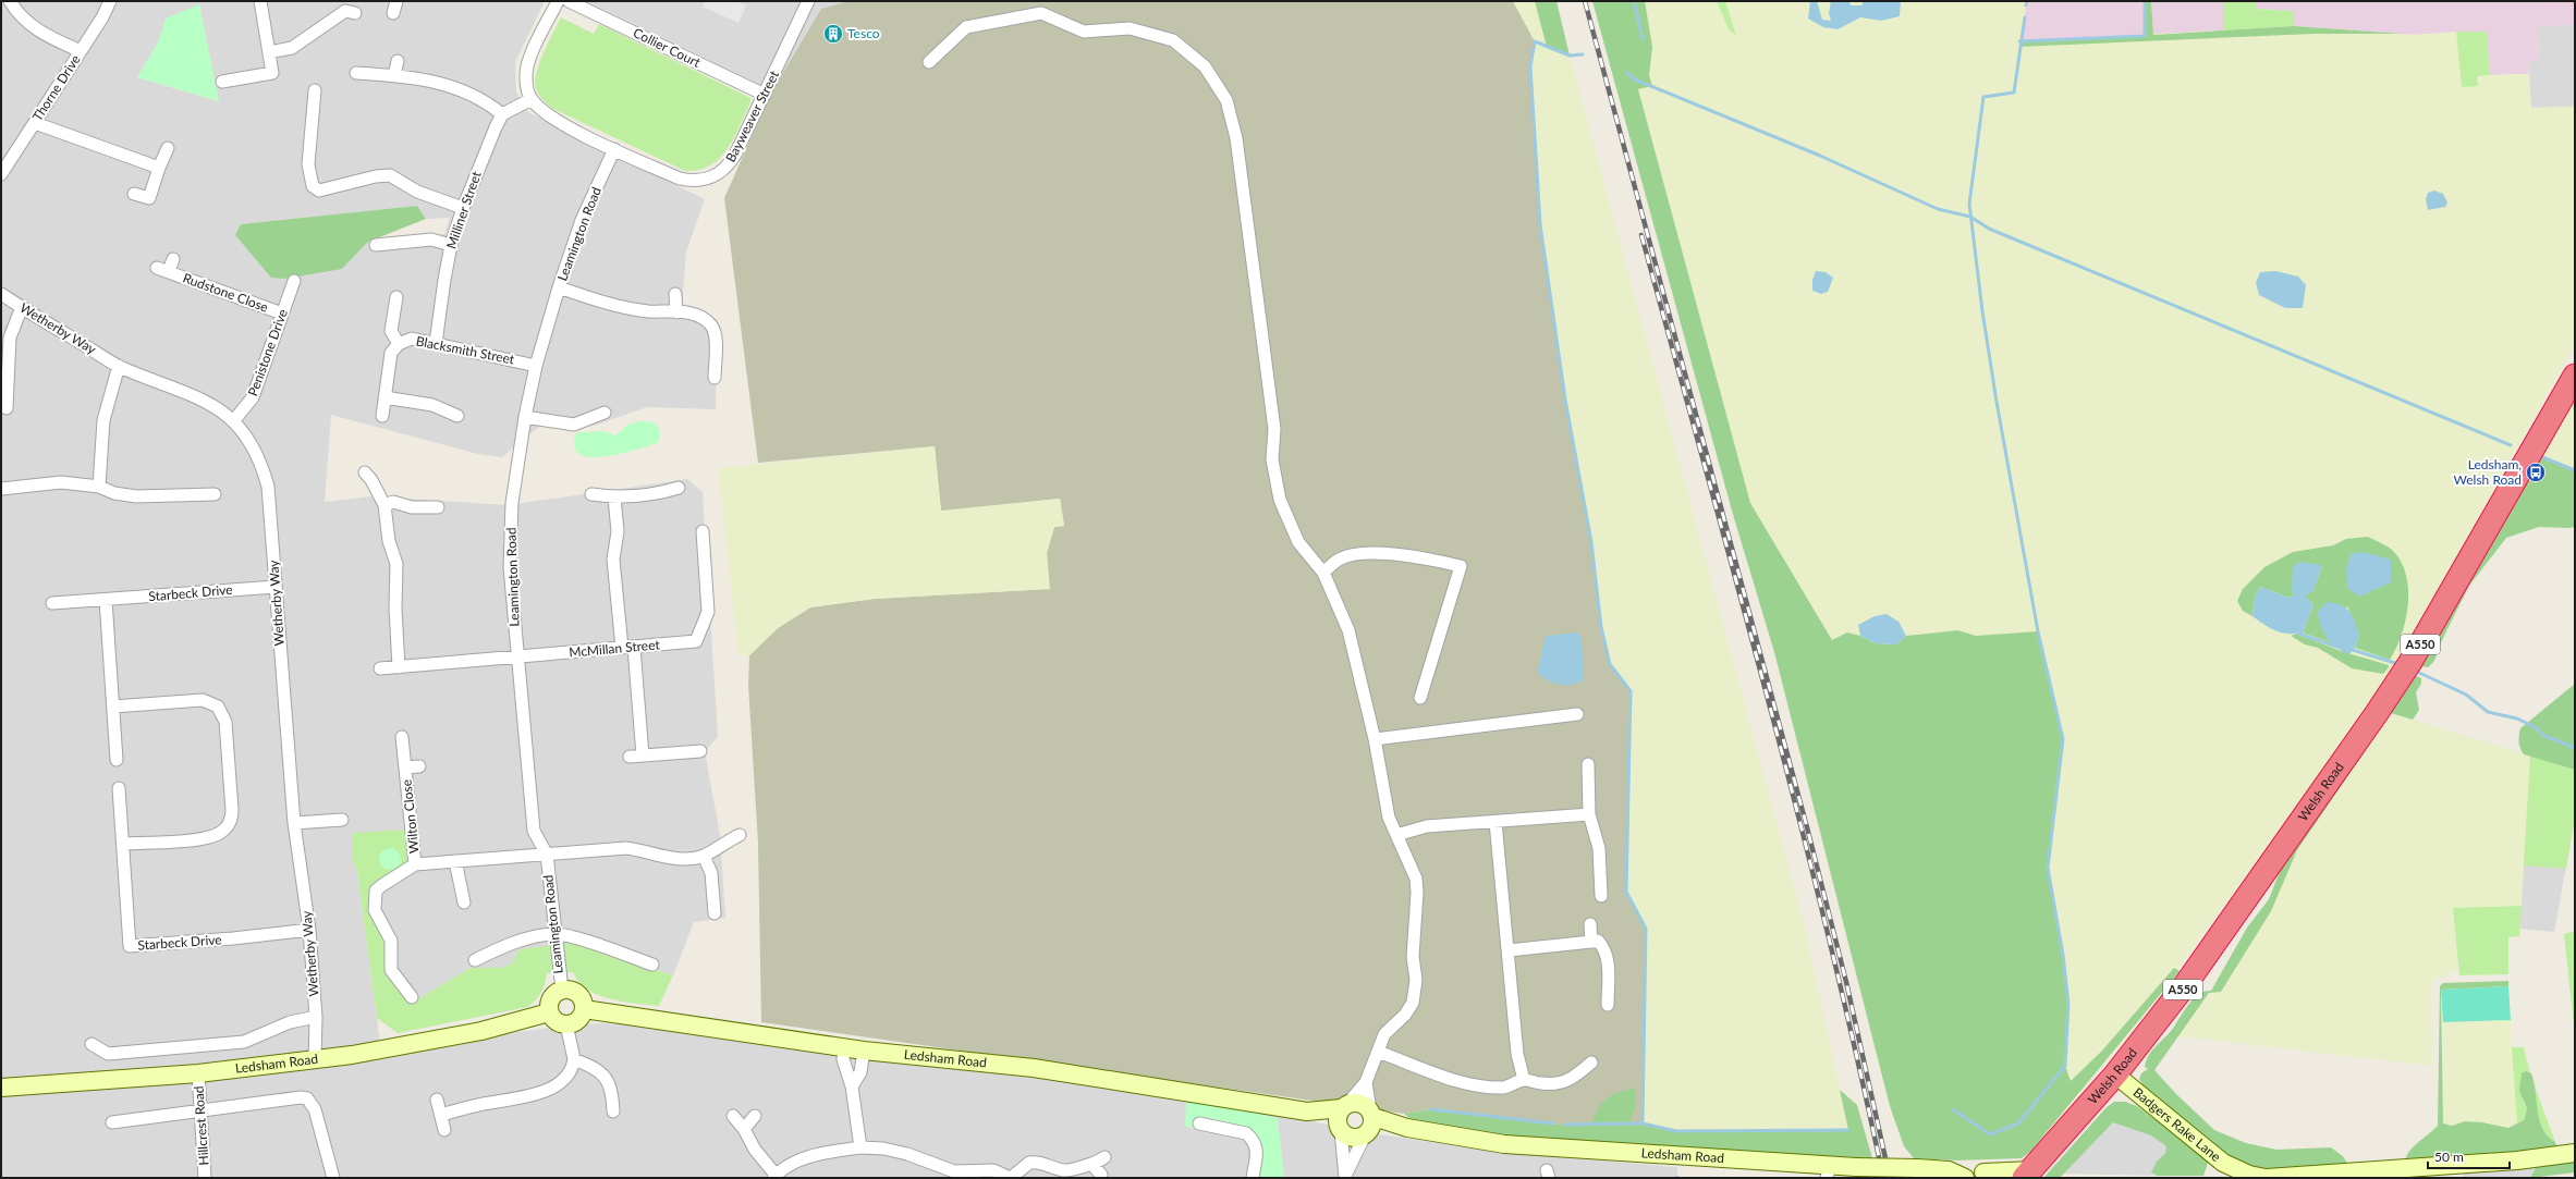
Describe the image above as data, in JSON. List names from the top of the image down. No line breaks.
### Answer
{"streets":{"highway":["A550","Welsh Road"],"main road":["Ledsham Road","Badgers Rake Lane"],"street":["Collier Court","Thorne Drive","Bayweaver Street","Milliner Street","Leamington Road","Rudstone Close","Wetherby Way","Blacksmith Street","Penistone Drive","Starbeck Drive","McMillan Street","Wilton Close","Hillcrest Road"]},"crossings":[["Collier Court","Bayweaver Street"],["Bayweaver Street","Leamington Road"],["Milliner Street","Blacksmith Street"],["Leamington Road","Blacksmith Street"],["Leamington Road","McMillan Street"],["Leamington Road","Wilton Close"],["Leamington Road","Ledsham Road"],["Rudstone Close","Penistone Drive"],["Wetherby Way","Penistone Drive"],["Wetherby Way","Starbeck Drive"],["Wetherby Way","Ledsham Road"],["Welsh Road","Ledsham Road"],["Welsh Road","Badgers Rake Lane"],["Ledsham Road","Hillcrest Road"]],"places":{"building":["Tesco"],"bus stop":["Ledsham, Welsh Road"]},"scale_bar":"50 m"}
